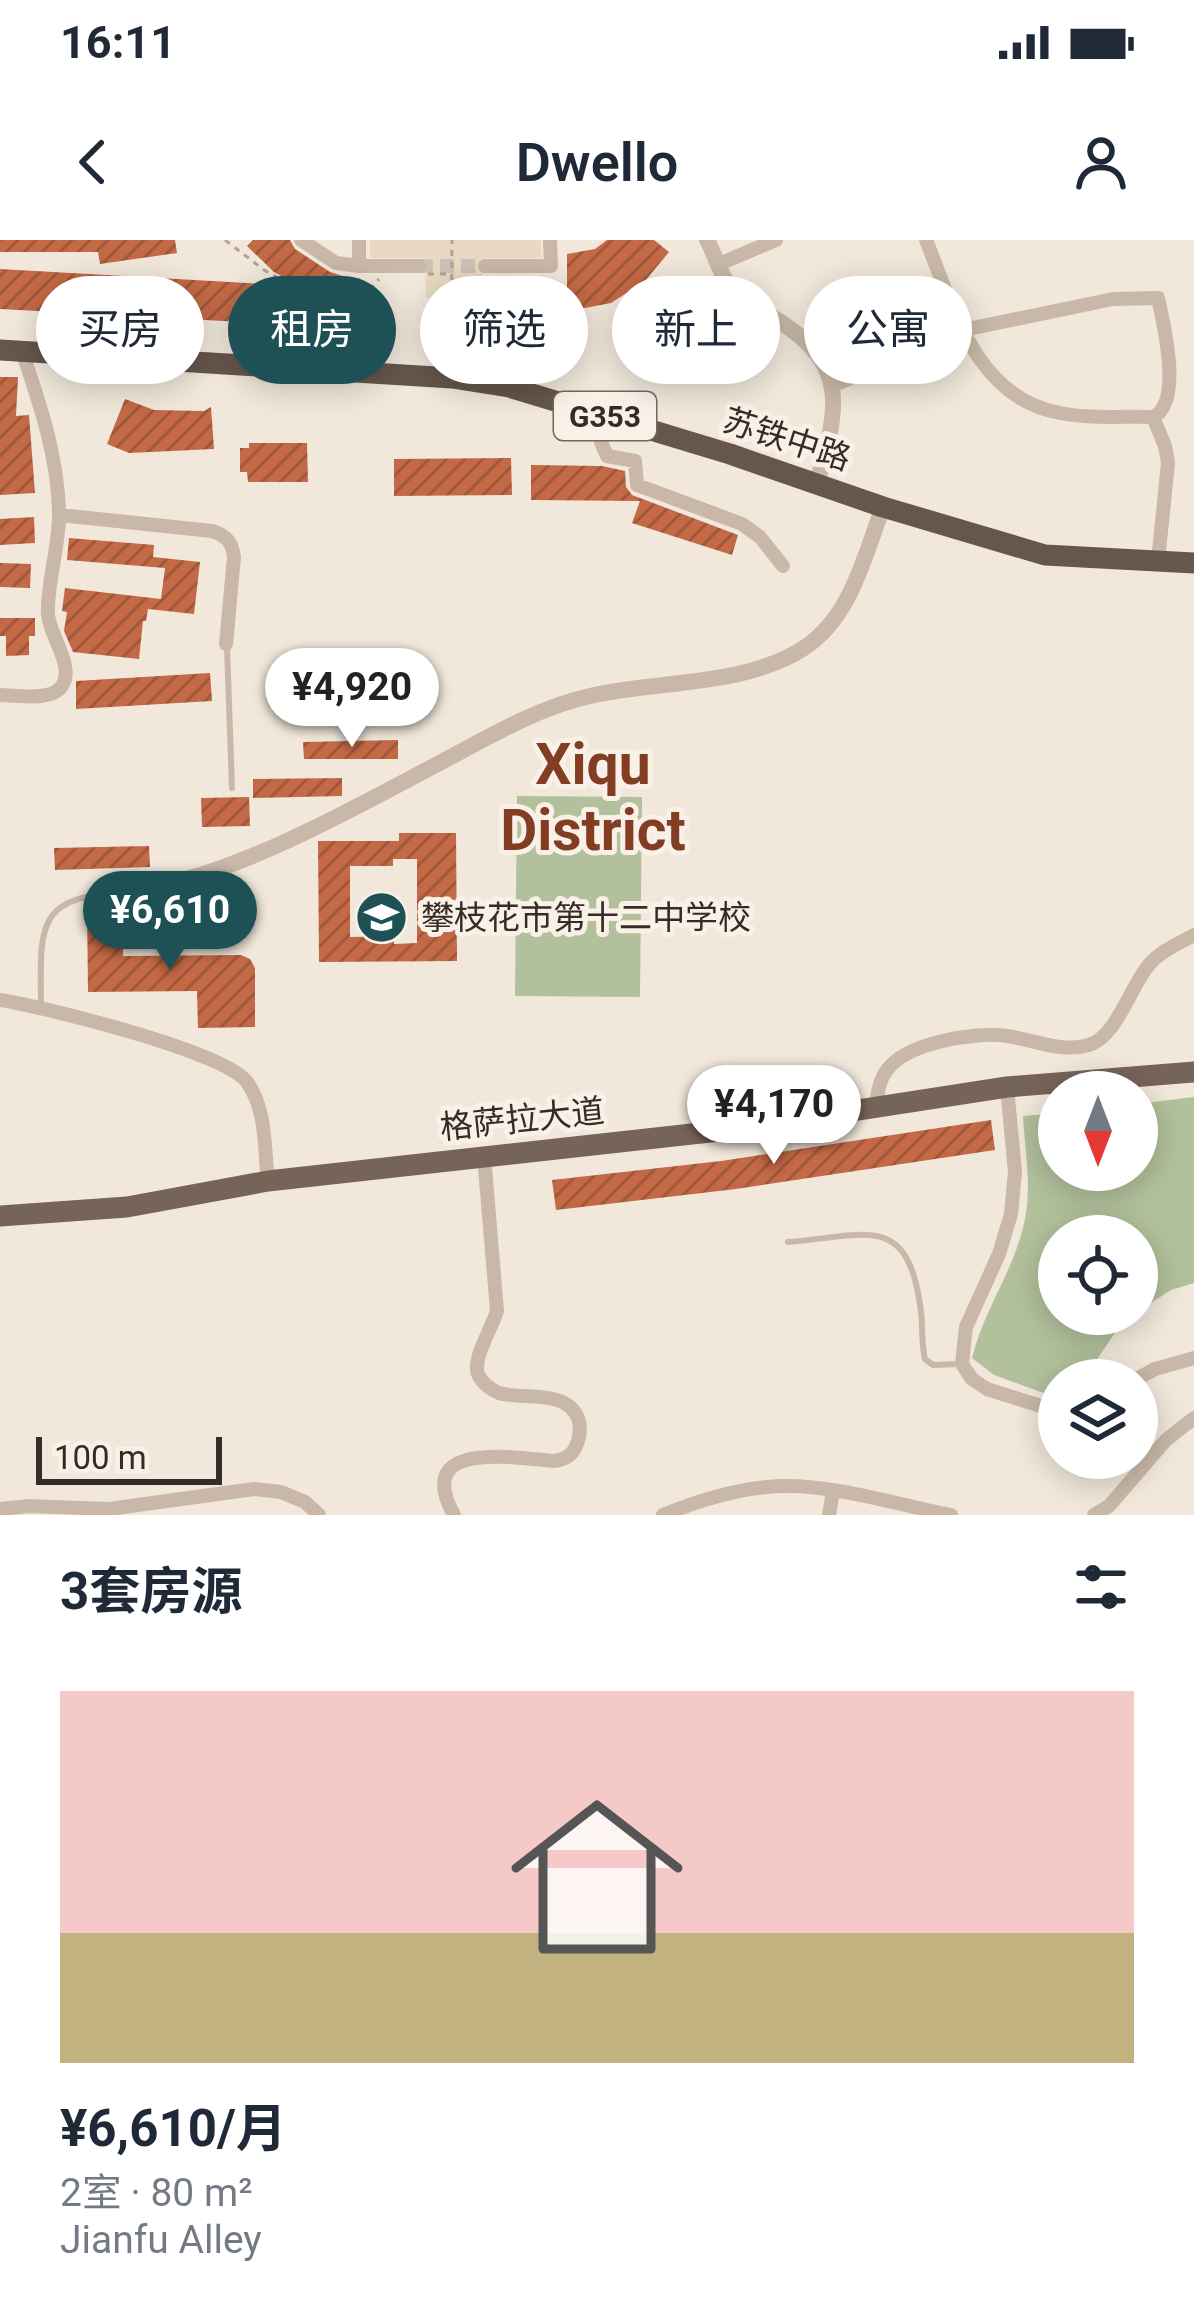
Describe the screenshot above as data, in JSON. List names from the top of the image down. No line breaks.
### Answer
{"streets":{"highway":["G353","苏铁中路"],"main road":["格萨拉大道"]},"districts":["Xiqu District"],"places":{"school or university":["攀枝花市第十二中学校"]},"scale_bar":"100 m","north":"bottom","page":{"status":"16:11","header":"Dwello","chip":["买房","租房","筛选","新上","公寓"],"price":["¥4,920","¥6,610","¥4,170"],"scale":"100 m","heading":"3套房源","list":[{"name":"¥6,610/月","note":"2室 · 80 m² · Jianfu Alley"}]}}
